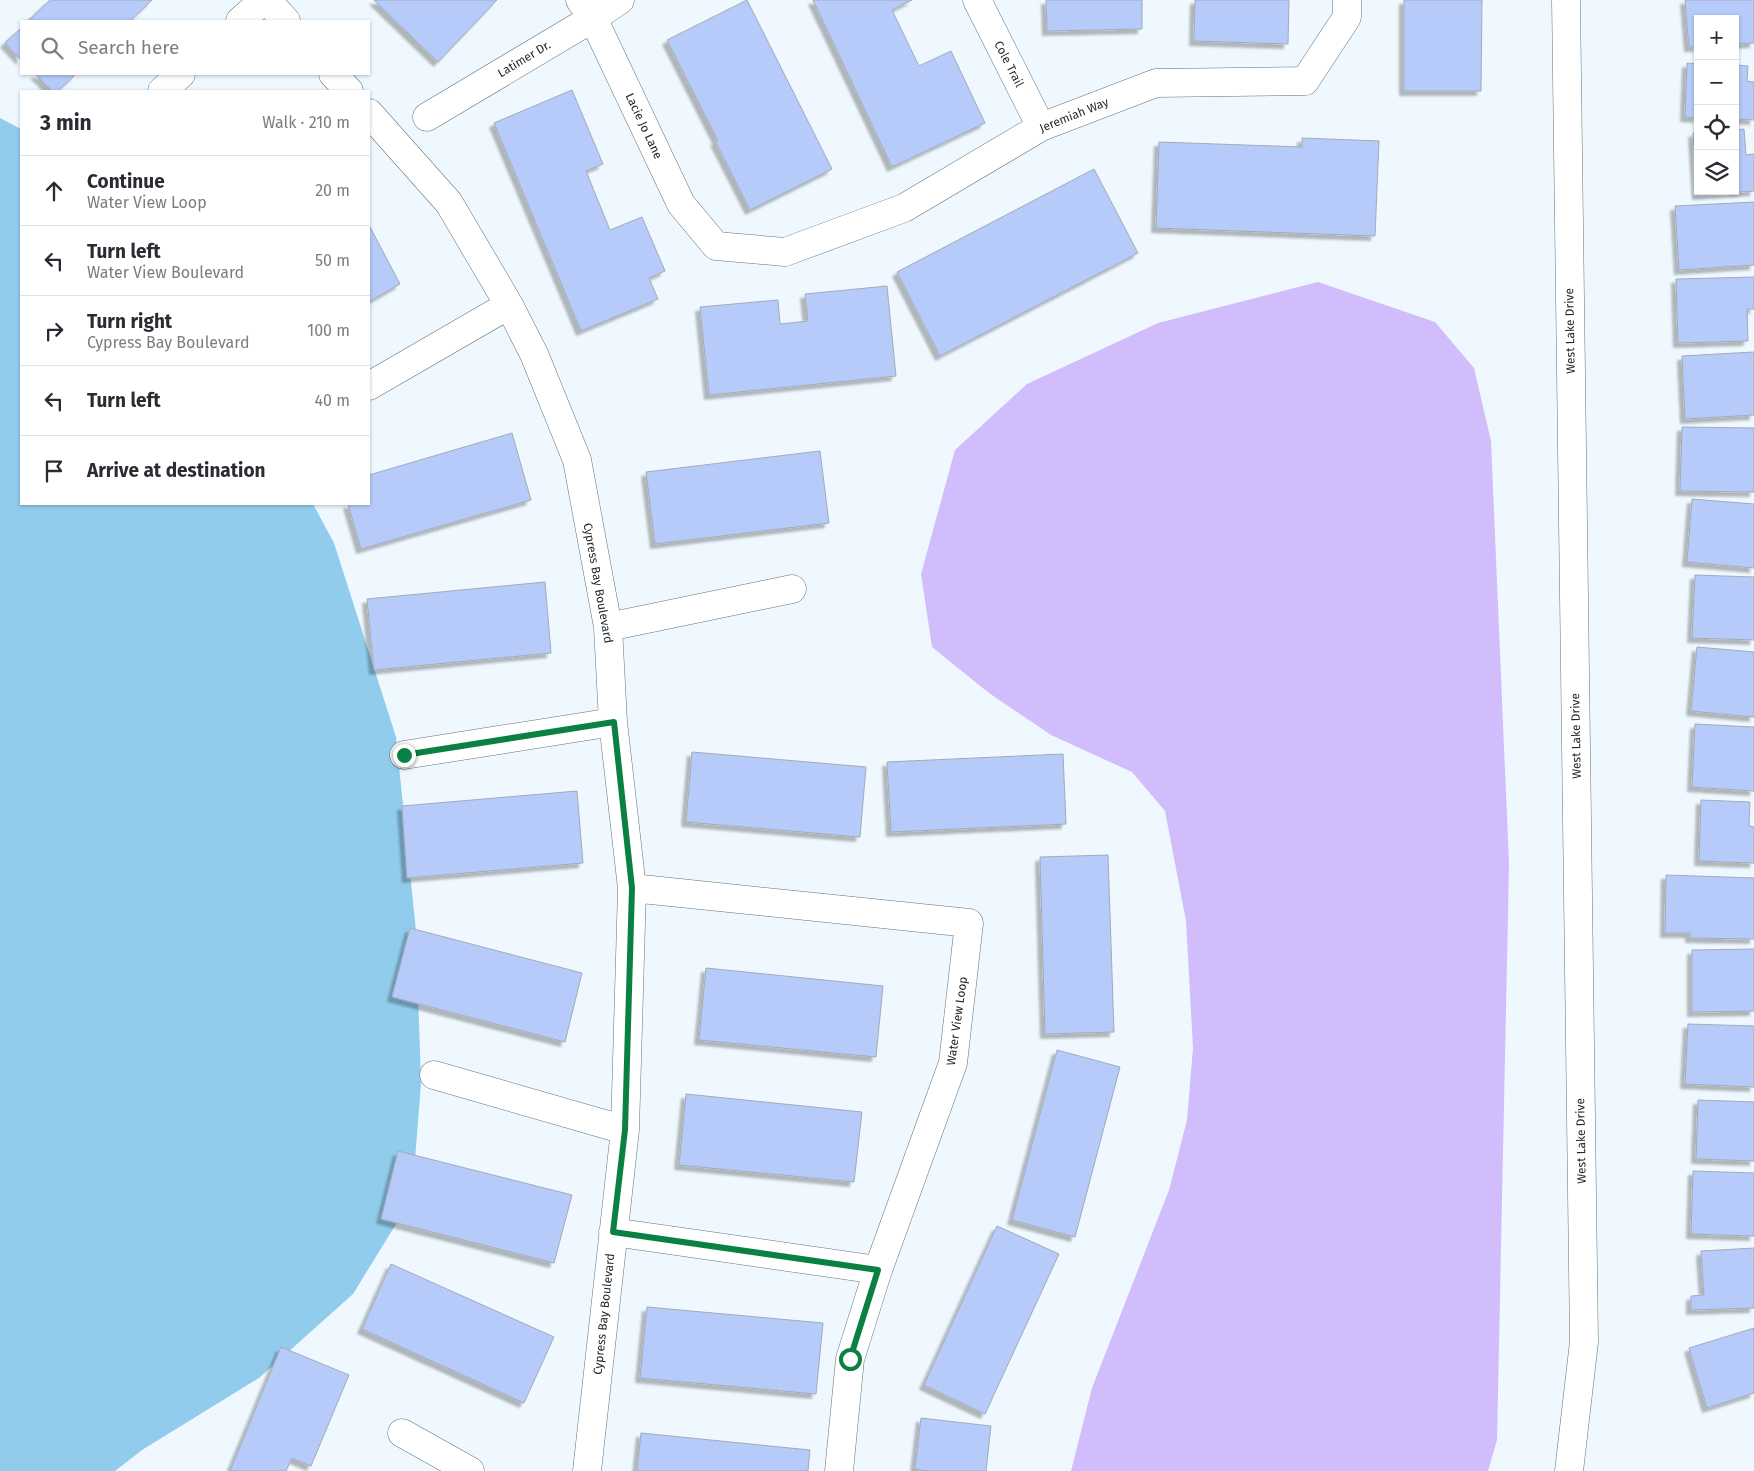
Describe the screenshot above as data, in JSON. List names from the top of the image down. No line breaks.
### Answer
{"streets":{"street":["Latimer Dr.","Cole Trail","Jeremiah Way","Lacie Jo Lane","West Lake Drive","Cypress Bay Boulevard","Water View Loop"]},"crossings":[["Latimer Dr.","Lacie Jo Lane"],["Cole Trail","Jeremiah Way"],["Jeremiah Way","Lacie Jo Lane"],["Cypress Bay Boulevard","Water View Loop"]],"page":{"map_buttons":["+","−"],"search":"Search here","heading":["3 min","Walk · 210 m"],"list":[["Continue","Water View Loop","20 m"],["Turn left","Water View Boulevard","50 m"],["Turn right","Cypress Bay Boulevard","100 m"],["Turn left","40 m"],"Arrive at destination"]}}
